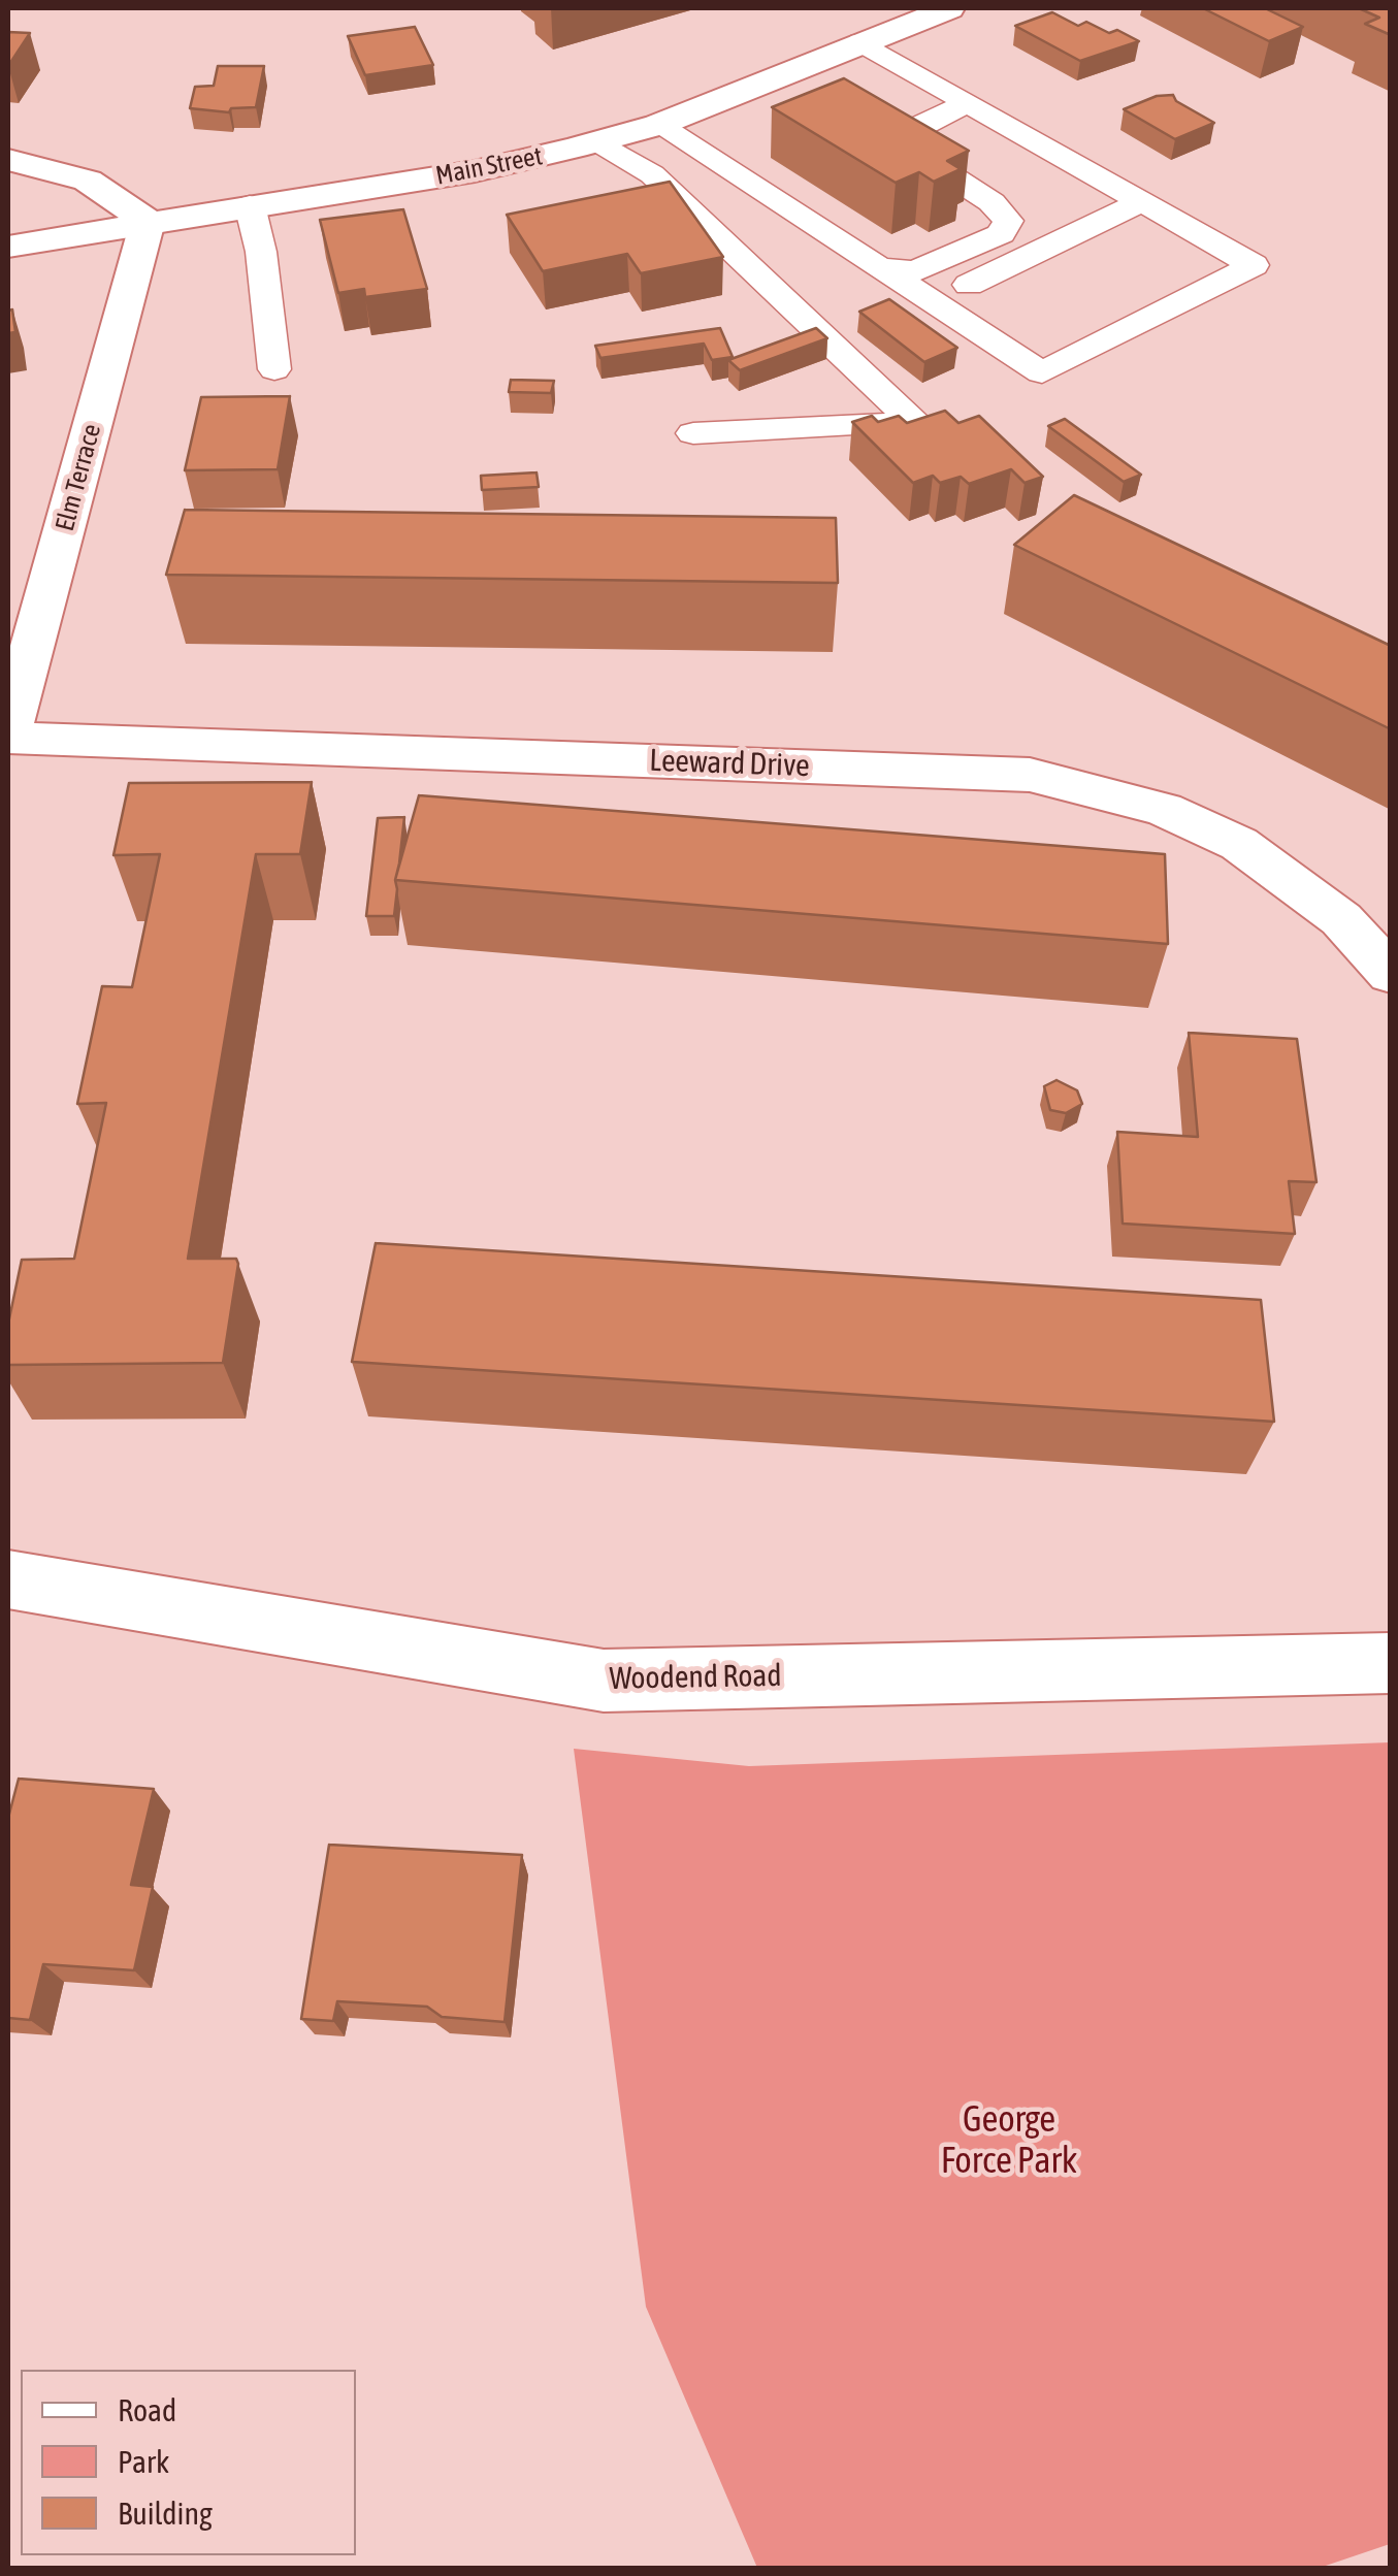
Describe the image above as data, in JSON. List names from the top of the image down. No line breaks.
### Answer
{"streets":{"street":["Main Street","Elm Terrace","Leeward Drive","Woodend Road"]},"crossings":[["Main Street","Elm Terrace"],["Elm Terrace","Leeward Drive"]],"parks":["George Force Park"],"legend":["Road","Park","Building"]}
